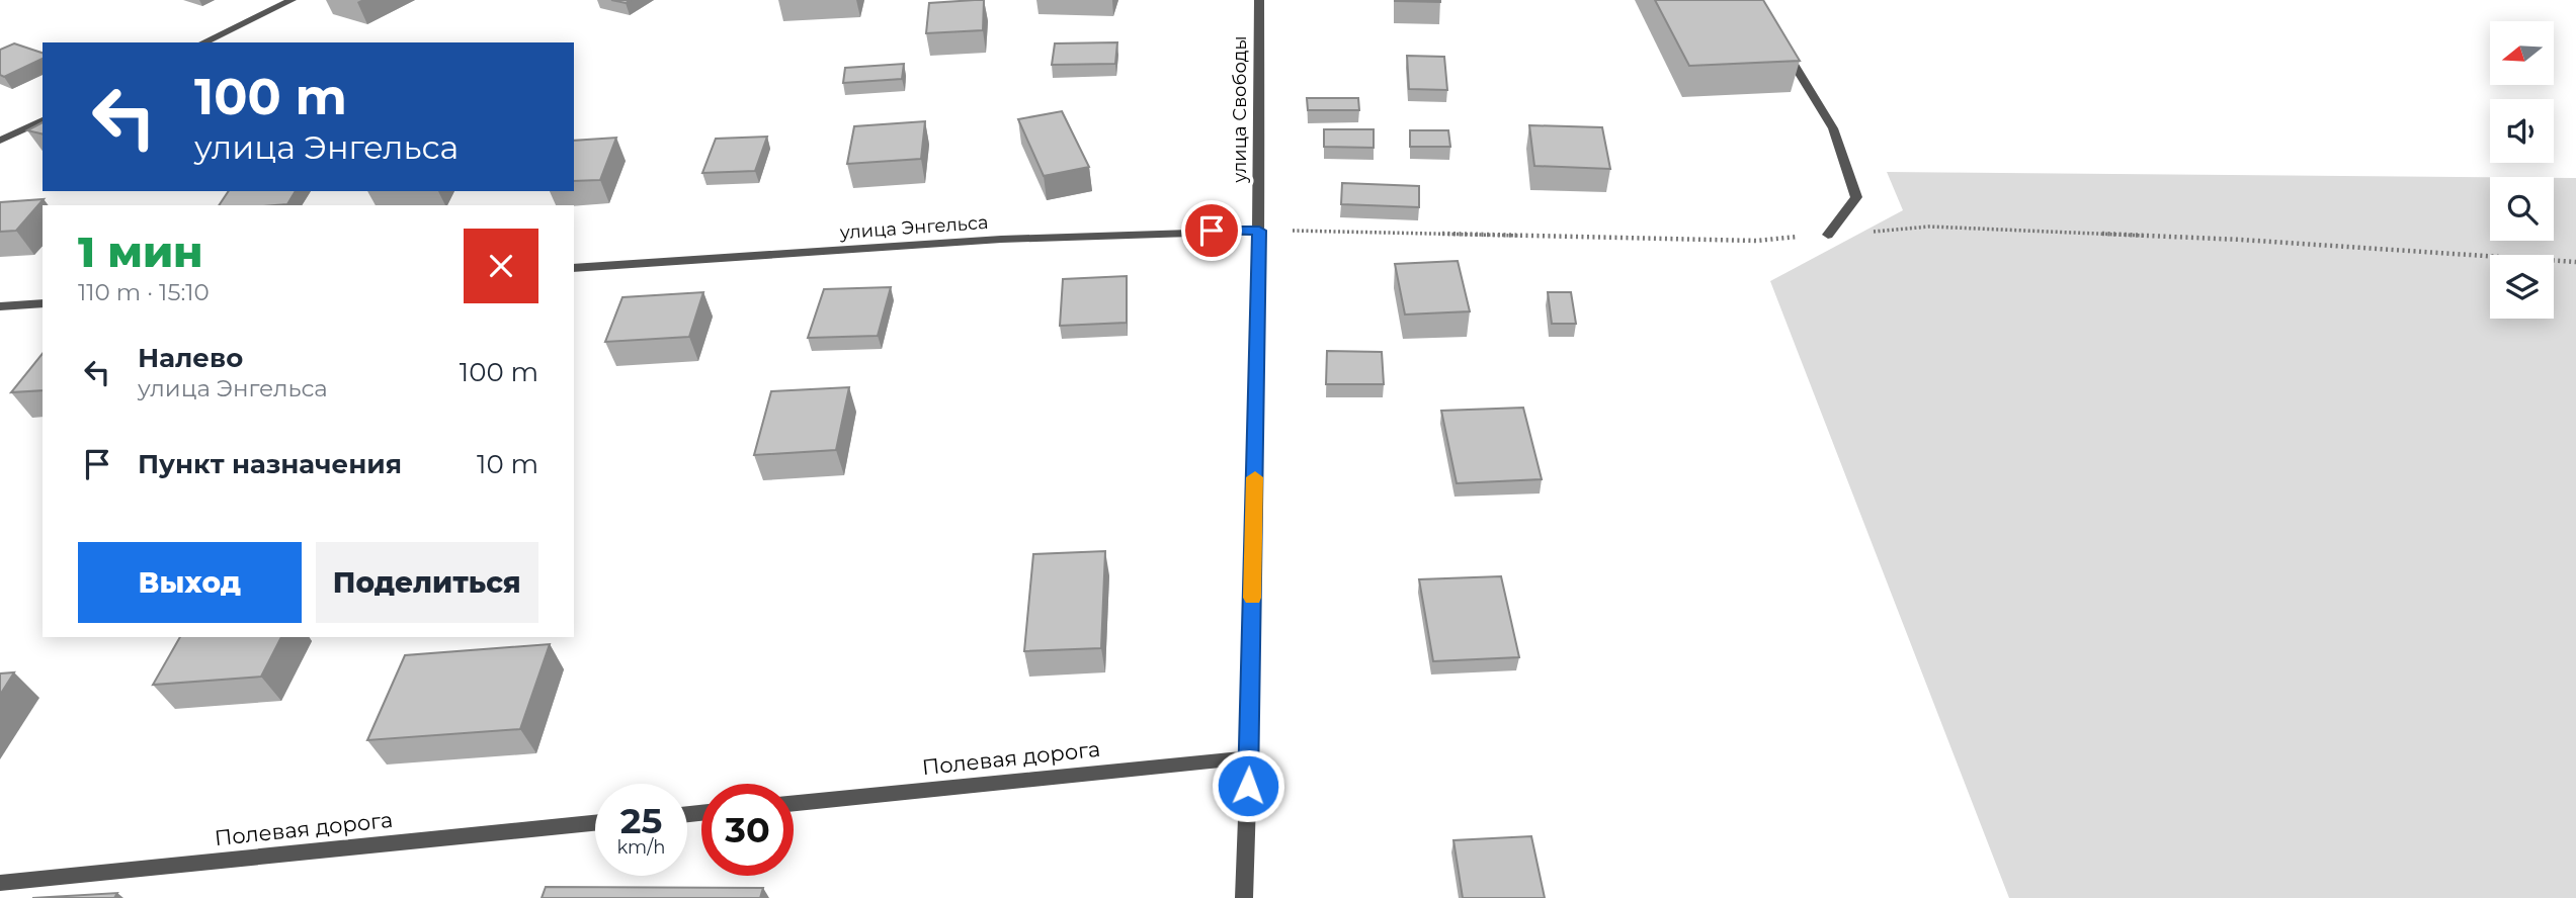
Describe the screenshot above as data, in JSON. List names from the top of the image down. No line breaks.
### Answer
{"streets":{"street":["улица Свободы","улица Энгельса","Полевая дорога"]},"crossings":[["улица Свободы","улица Энгельса"],["улица Свободы","Полевая дорога"]],"north":"left","page":{"turn":["100 m","улица Энгельса"],"heading":["1 мин","110 m · 15:10"],"list":[{"name":"Налево","note":"улица Энгельса","value":"100 m"},{"name":"Пункт назначения","value":"10 m"}],"buttons":["Выход","Поделиться"],"speed":"25 km/h","limit":"30"}}
